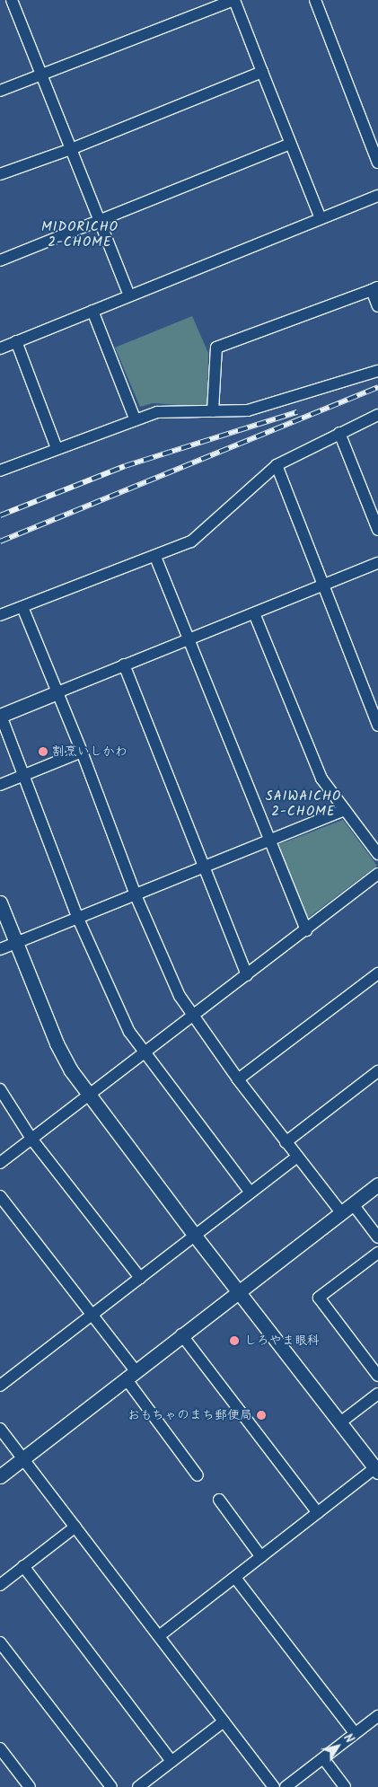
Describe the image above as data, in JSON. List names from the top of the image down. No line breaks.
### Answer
{"districts":["MIDORICHO 2-CHOME","SAIWAICHO 2-CHOME"],"places":["割烹いしかわ","しろやま眼科","おもちゃのまち郵便局"],"north":"top right"}
